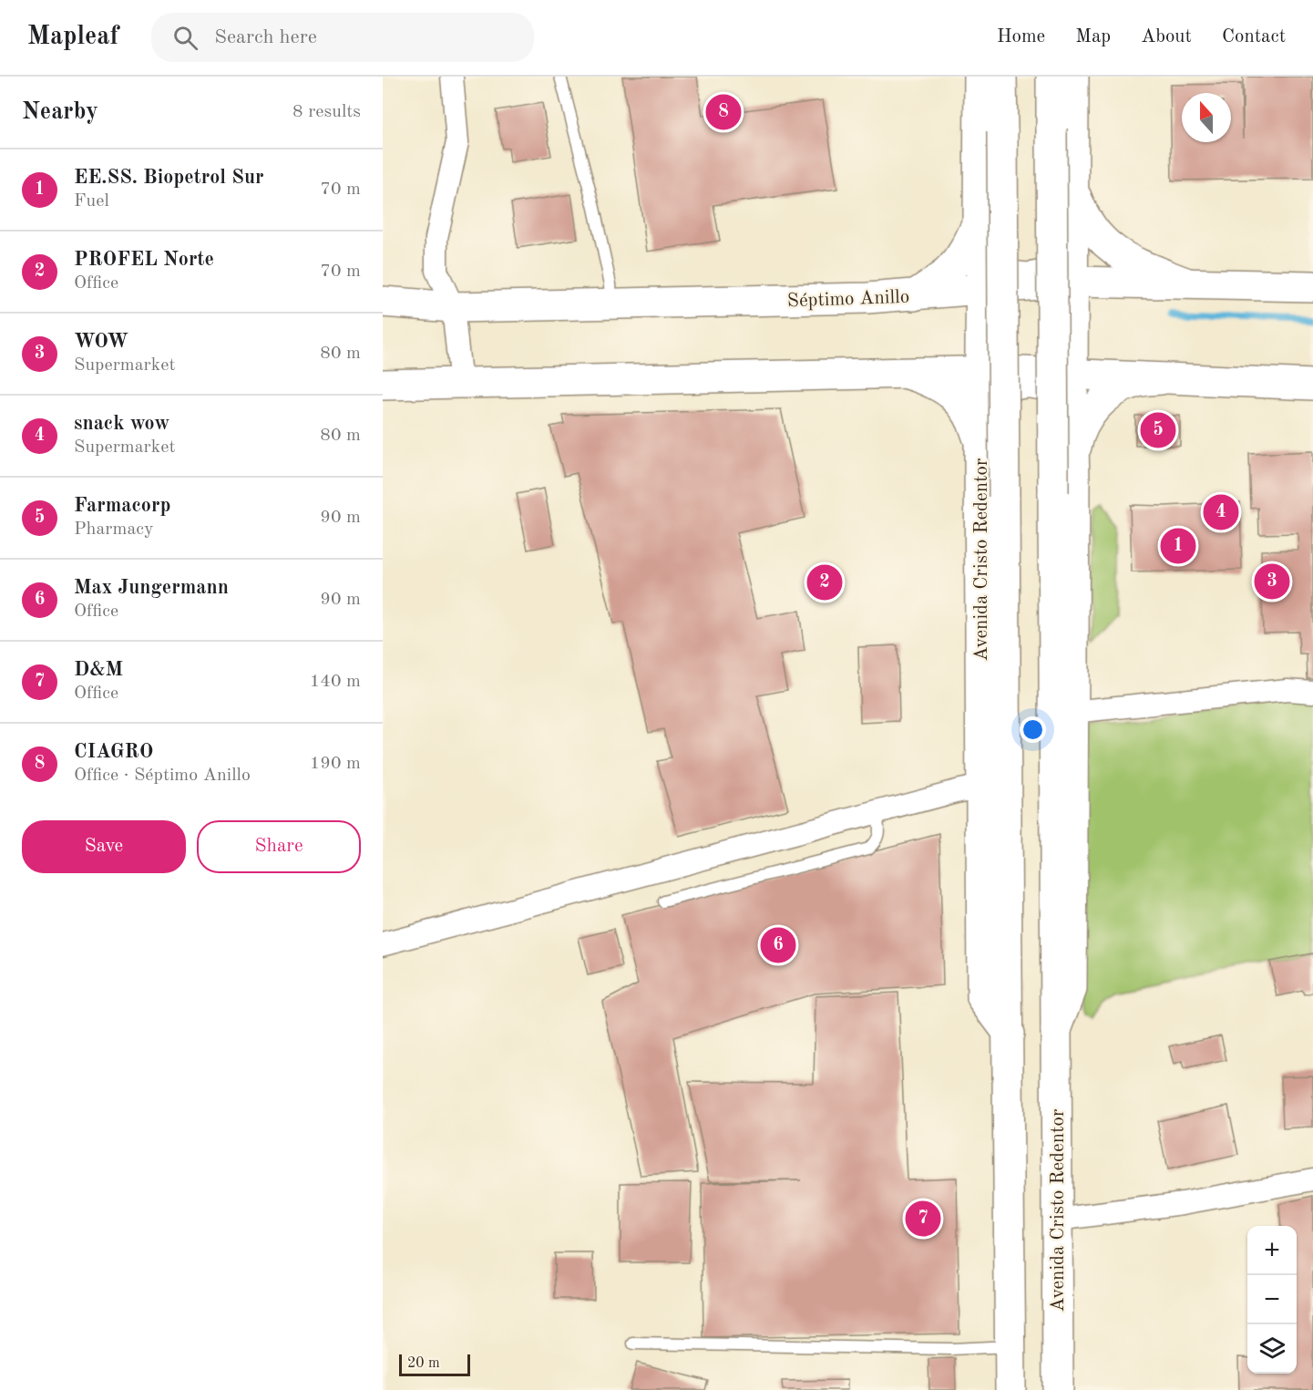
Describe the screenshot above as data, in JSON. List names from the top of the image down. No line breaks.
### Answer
{"streets":{"main road":["Séptimo Anillo","Avenida Cristo Redentor"]},"crossings":[["Séptimo Anillo","Avenida Cristo Redentor"]],"scale_bar":"20 m","north":"top","page":{"header":"Mapleaf","search":"Search here","nav":["Home","Map","About","Contact"],"heading":["Nearby","8 results"],"pins":["8","5","4","1","3","2","6","7"],"list":[{"mark":"1","name":"EE.SS. Biopetrol Sur","note":"Fuel","value":"70 m"},{"mark":"2","name":"PROFEL Norte","note":"Office","value":"70 m"},{"mark":"3","name":"WOW","note":"Supermarket","value":"80 m"},{"mark":"4","name":"snack wow","note":"Supermarket","value":"80 m"},{"mark":"5","name":"Farmacorp","note":"Pharmacy","value":"90 m"},{"mark":"6","name":"Max Jungermann","note":"Office","value":"90 m"},{"mark":"7","name":"D&M","note":"Office","value":"140 m"},{"mark":"8","name":"CIAGRO","note":"Office · Séptimo Anillo","value":"190 m"}],"buttons":["Save","Share"],"map_buttons":["+","−"],"scale":"20 m"}}
